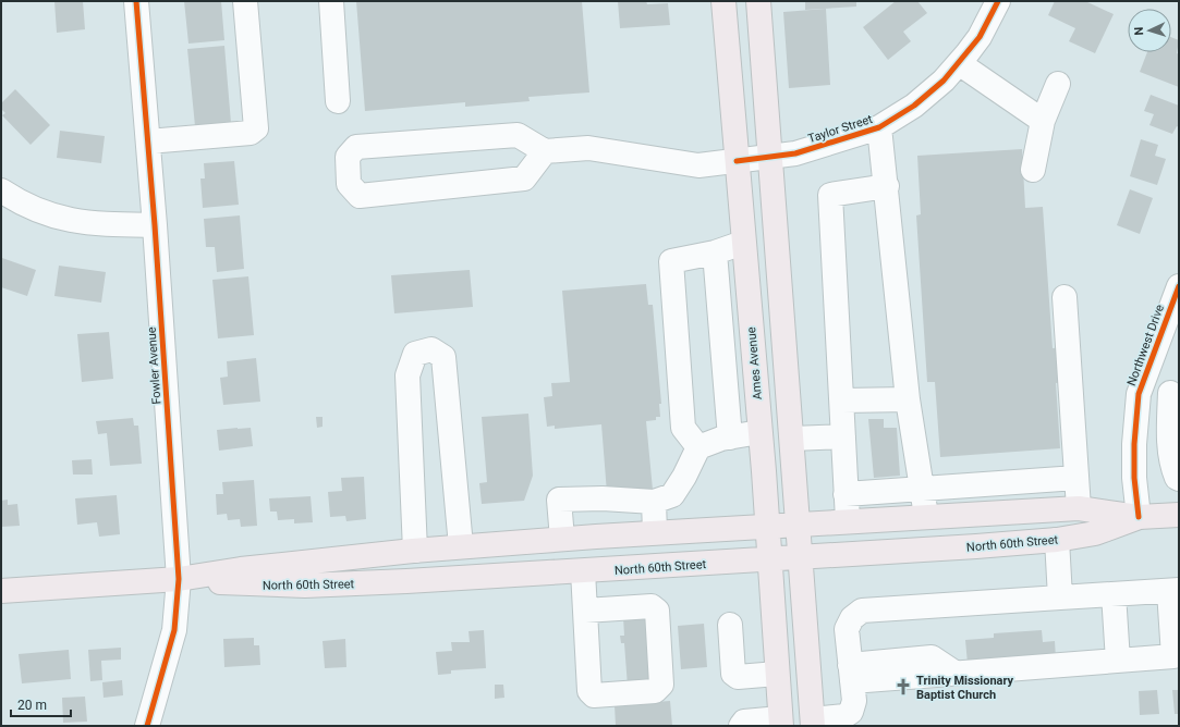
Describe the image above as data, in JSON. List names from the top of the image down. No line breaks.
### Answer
{"streets":{"main road":["Ames Avenue","North 60th Street"],"street":["Taylor Street","Northwest Drive","Fowler Avenue"]},"crossings":[["Taylor Street","Ames Avenue"],["Northwest Drive","North 60th Street"],["Ames Avenue","North 60th Street"],["Fowler Avenue","North 60th Street"]],"places":{"church":["Trinity Missionary Baptist Church"]},"scale_bar":"20 m","north":"left"}
